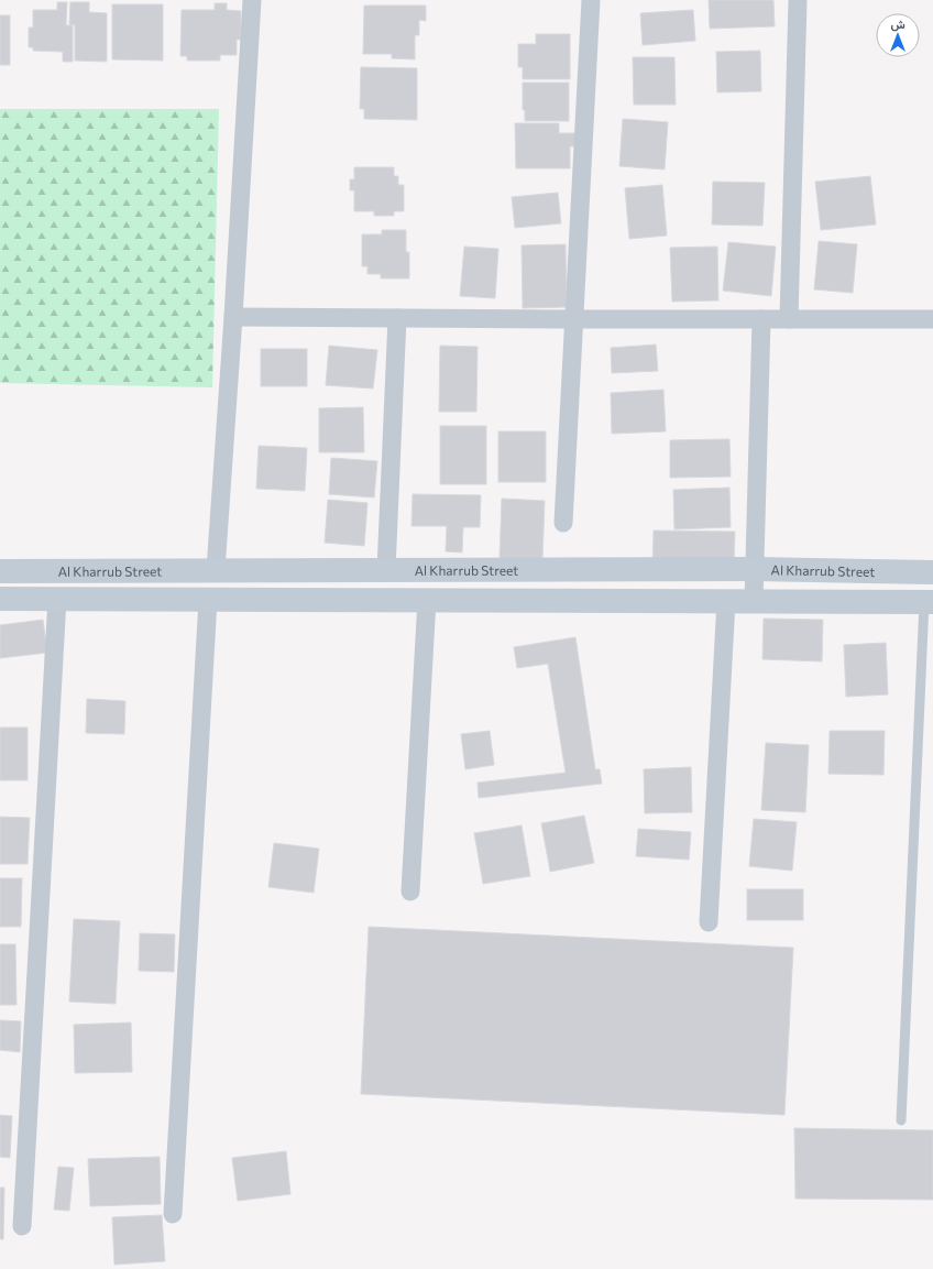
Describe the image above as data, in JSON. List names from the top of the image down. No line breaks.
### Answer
{"streets":{"main road":["Al Kharrub Street"]},"north":"top"}
